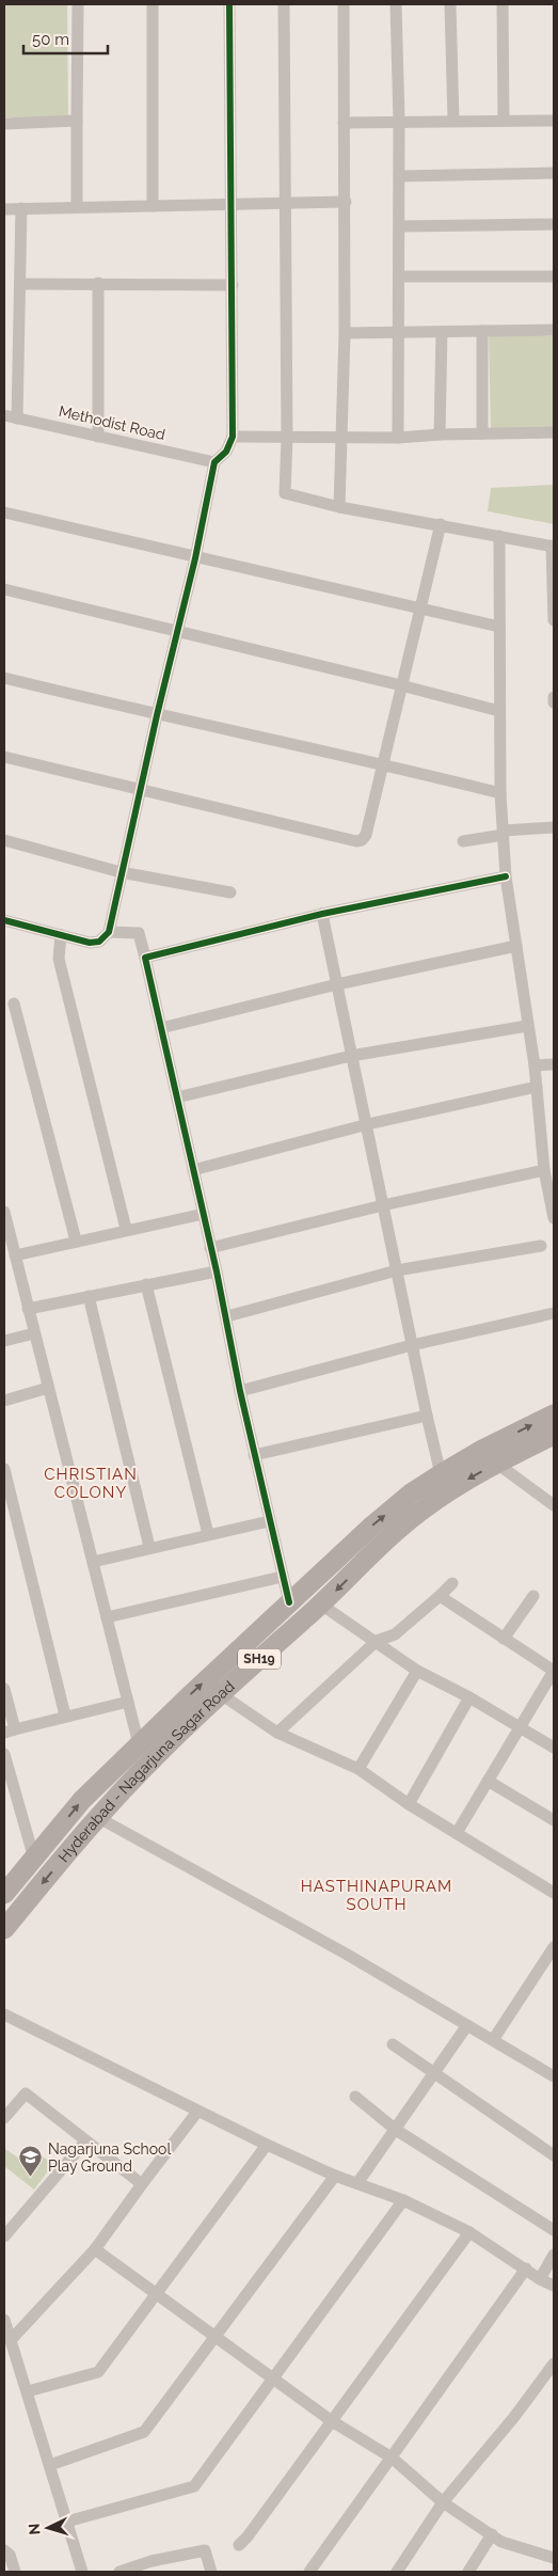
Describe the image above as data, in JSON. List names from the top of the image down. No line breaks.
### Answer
{"streets":{"main road":["SH19","Hyderabad - Nagarjuna Sagar Road"],"street":["Methodist Road"]},"districts":["CHRISTIAN COLONY","HASTHINAPURAM SOUTH"],"places":{"school or university":["Nagarjuna School Play Ground"]},"scale_bar":"50 m","north":"left"}
